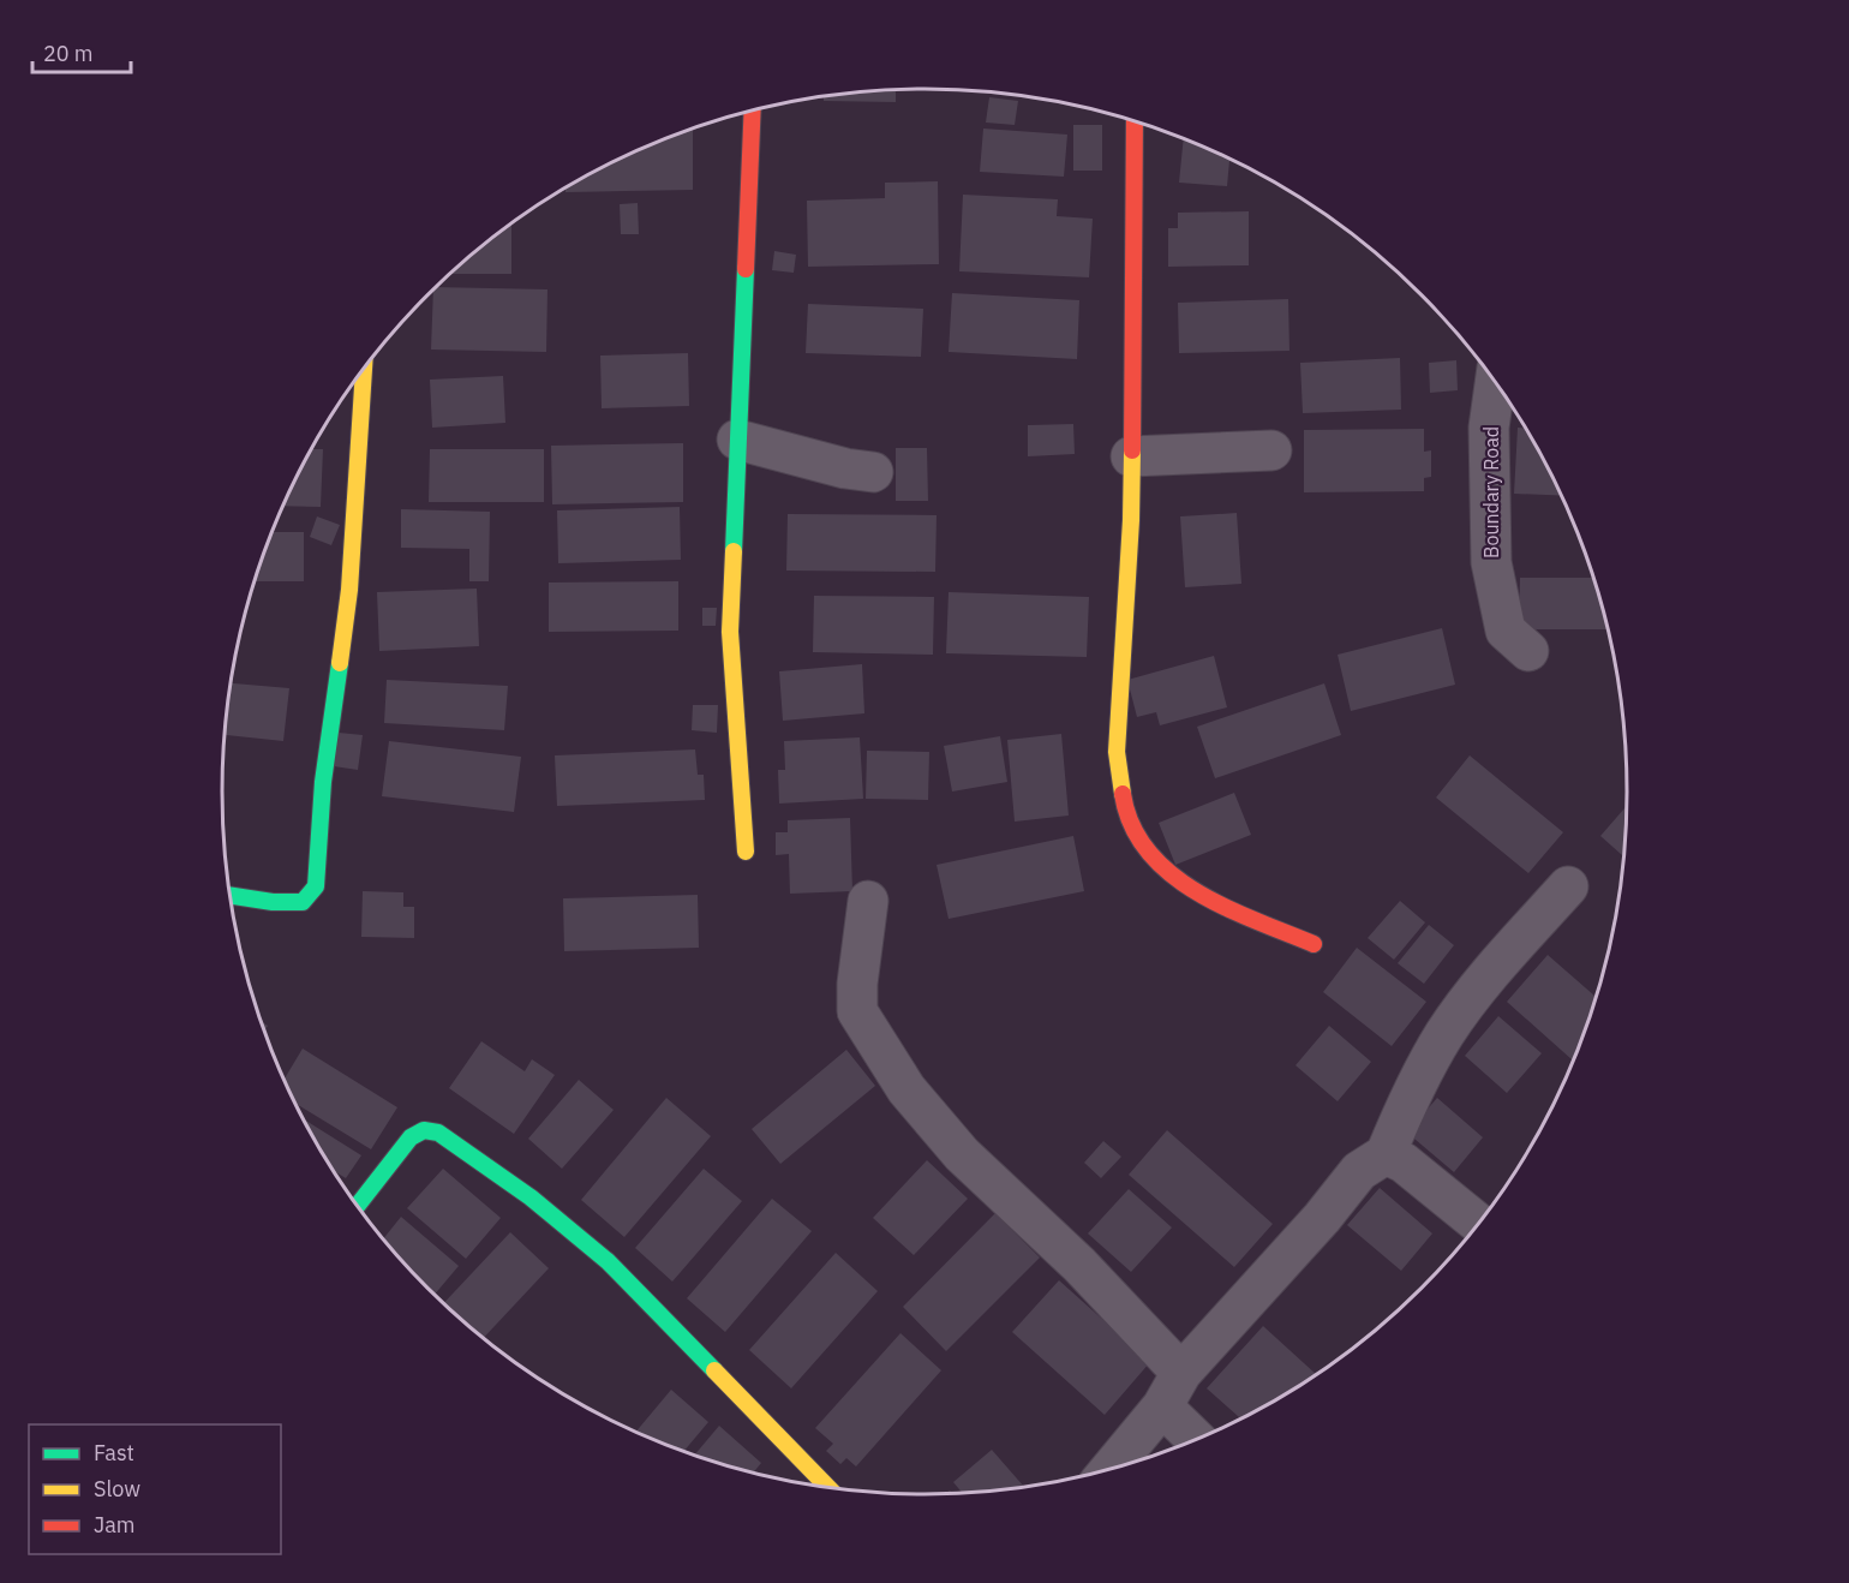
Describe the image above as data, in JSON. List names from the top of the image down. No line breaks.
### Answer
{"streets":{"street":["Boundary Road"]},"legend":["Fast","Slow","Jam"],"scale_bar":"20 m"}
